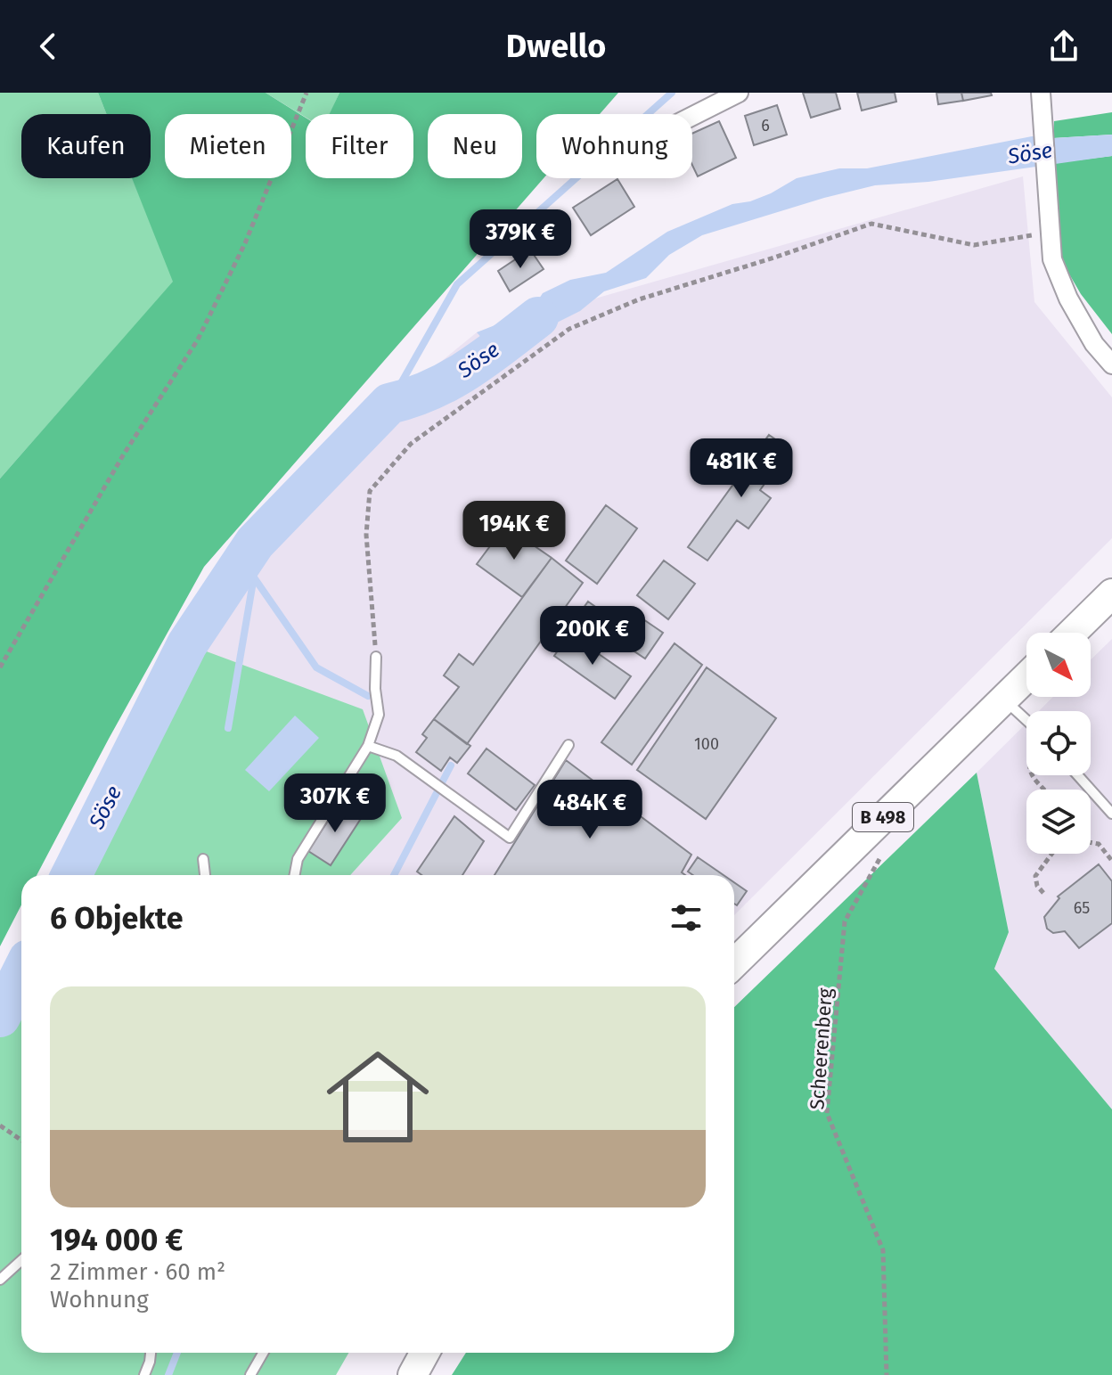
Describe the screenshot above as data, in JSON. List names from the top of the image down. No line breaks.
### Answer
{"streets":{"main road":["B 498"],"path":["Scheerenberg"]},"water":["Söse"],"house_numbers":["6","100","65"],"north":"bottom right","page":{"header":"Dwello","chip":["Kaufen","Mieten","Filter","Neu","Wohnung"],"price":["379K €","481K €","194K €","200K €","307K €","484K €"],"heading":"6 Objekte","list":[{"name":"194 000 €","note":"2 Zimmer · 60 m² · Wohnung"}]}}
